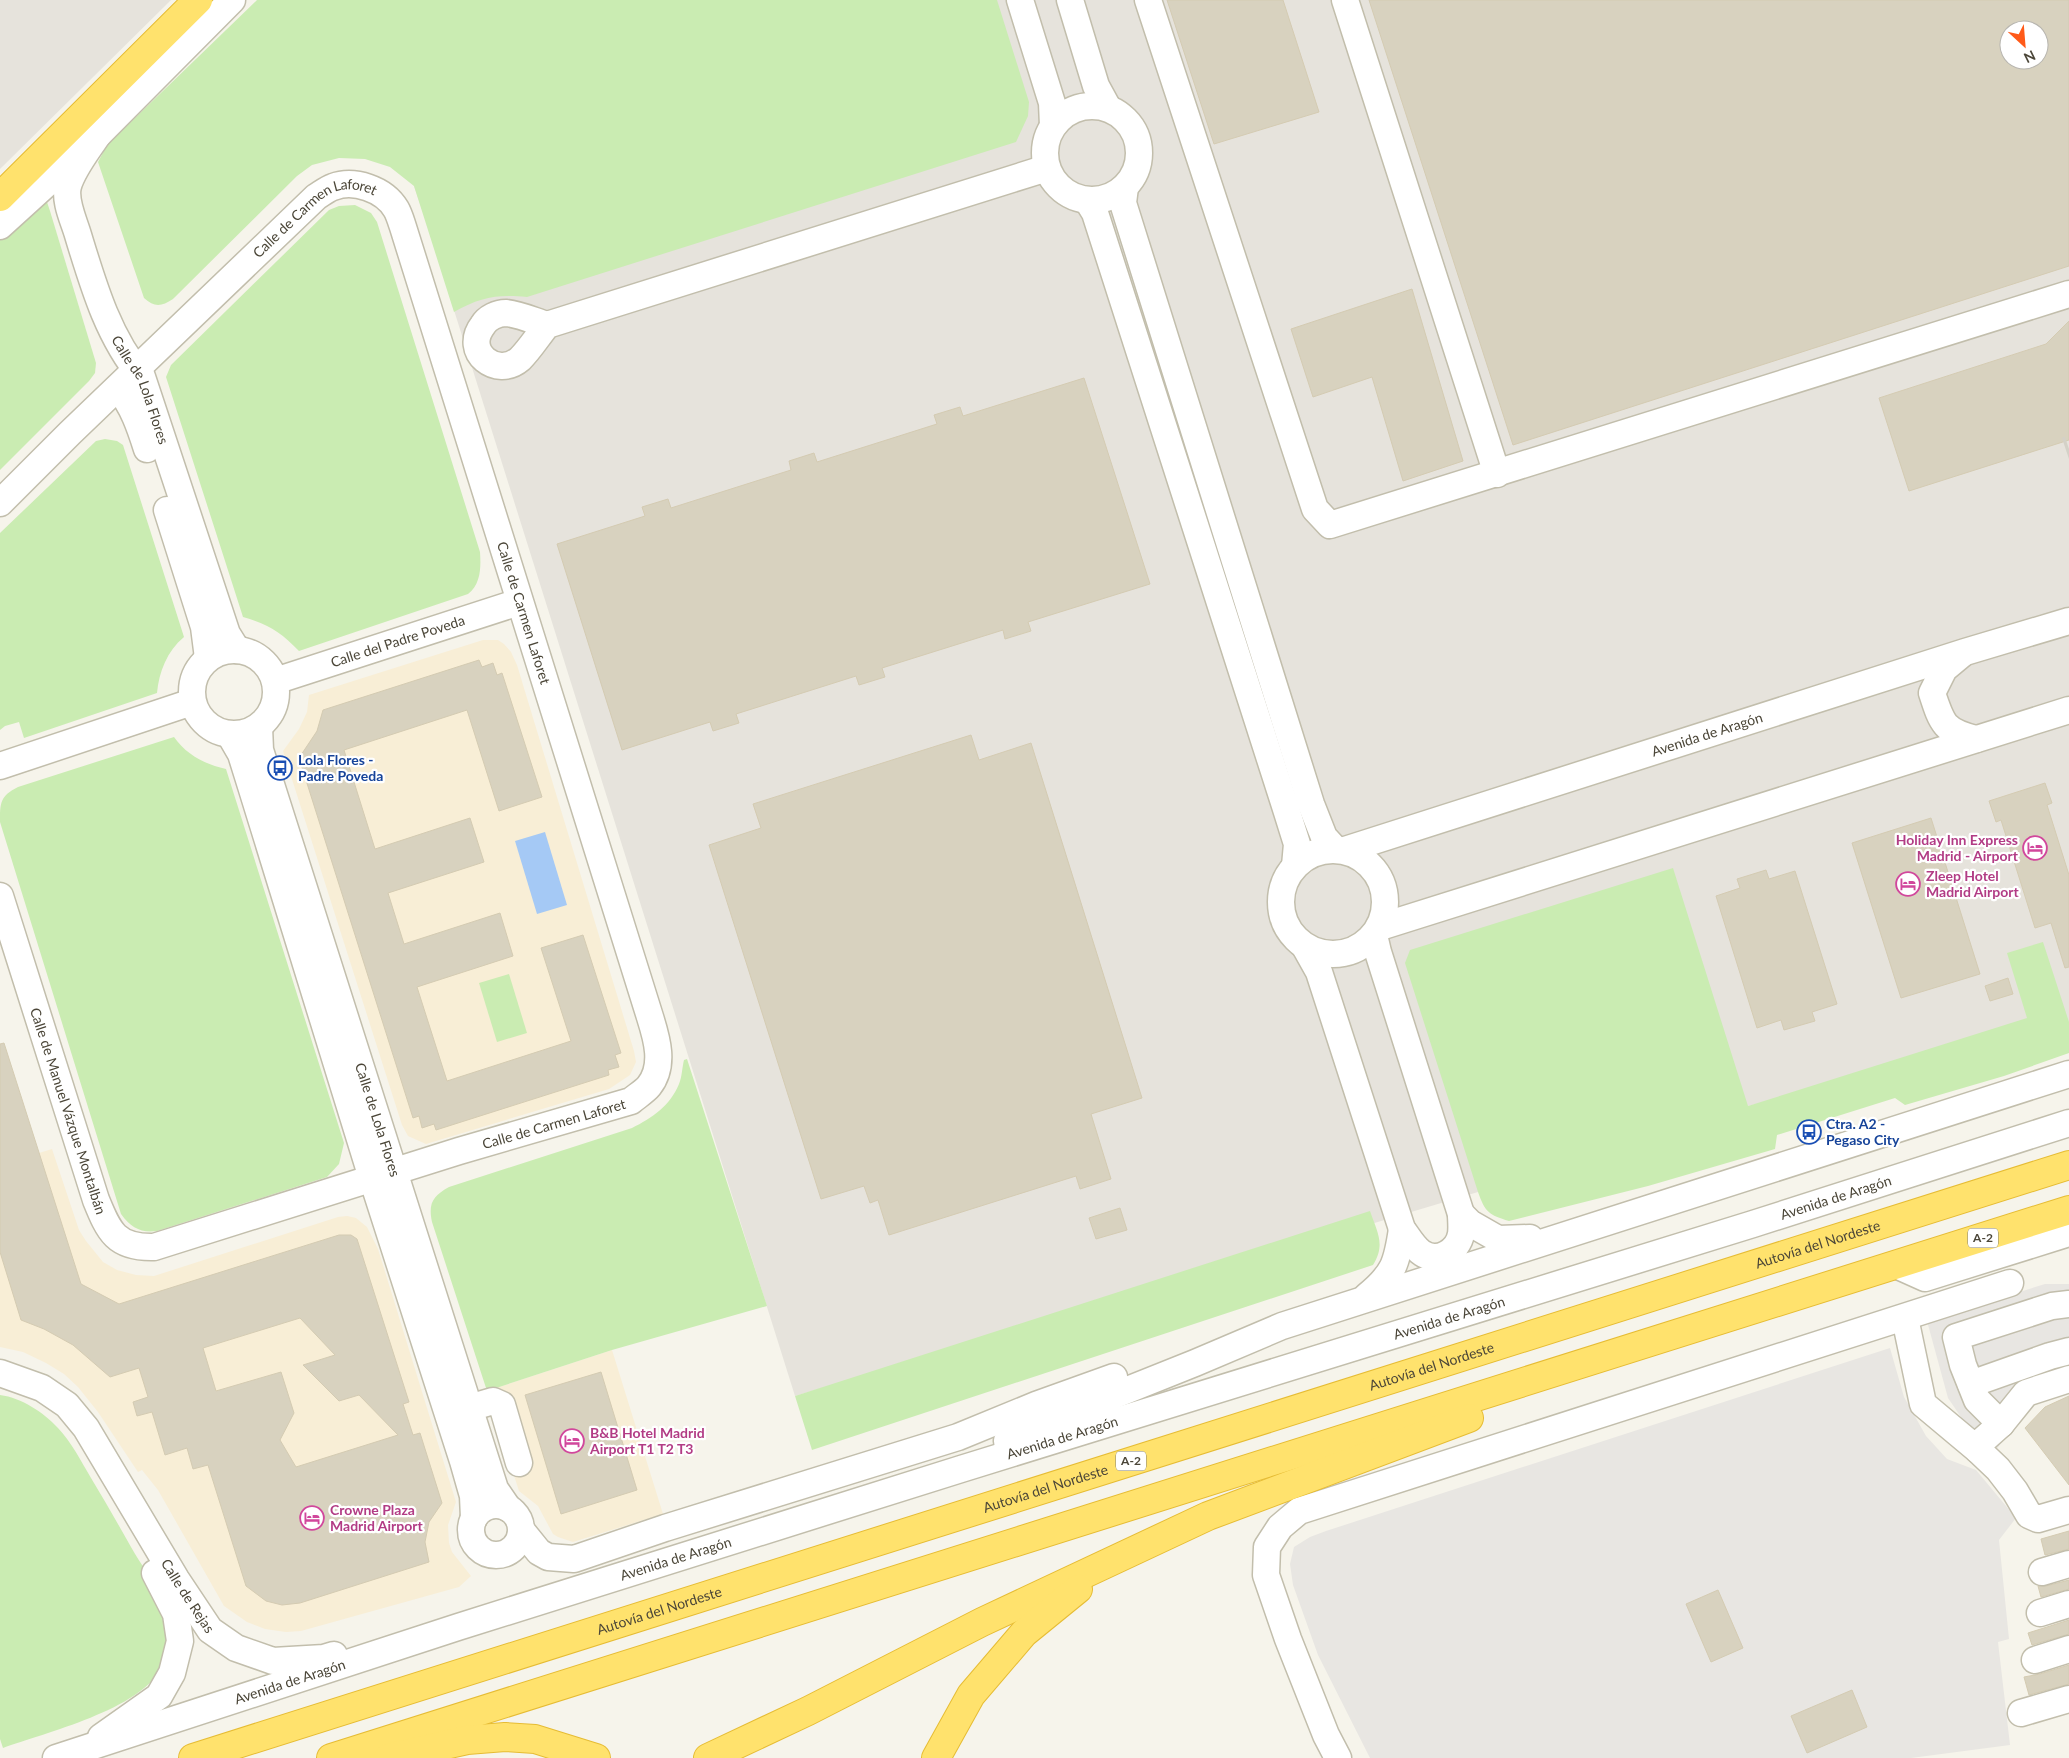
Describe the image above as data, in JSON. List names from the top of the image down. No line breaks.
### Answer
{"streets":{"highway":["A-2","Autovía del Nordeste"],"street":["Calle de Carmen Laforet","Calle de Lola Flores","Calle del Padre Poveda","Avenida de Aragón","Calle de Manuel Vázque Montalbán","Calle de Rejas"]},"crossings":[["Calle de Carmen Laforet","Calle de Lola Flores"],["Calle de Carmen Laforet","Calle del Padre Poveda"],["Calle de Carmen Laforet","Calle de Manuel Vázque Montalbán"],["Calle de Lola Flores","Calle del Padre Poveda"],["Calle de Lola Flores","Calle de Manuel Vázque Montalbán"],["Avenida de Aragón","Calle de Rejas"]],"places":{"bus stop":["Lola Flores - Padre Poveda","Ctra. A2 - Pegaso City"],"hotel":["Holiday Inn Express Madrid - Airport","Zleep Hotel Madrid Airport","B&B Hotel Madrid Airport T1 T2 T3","Crowne Plaza Madrid Airport"]},"north":"bottom right"}
